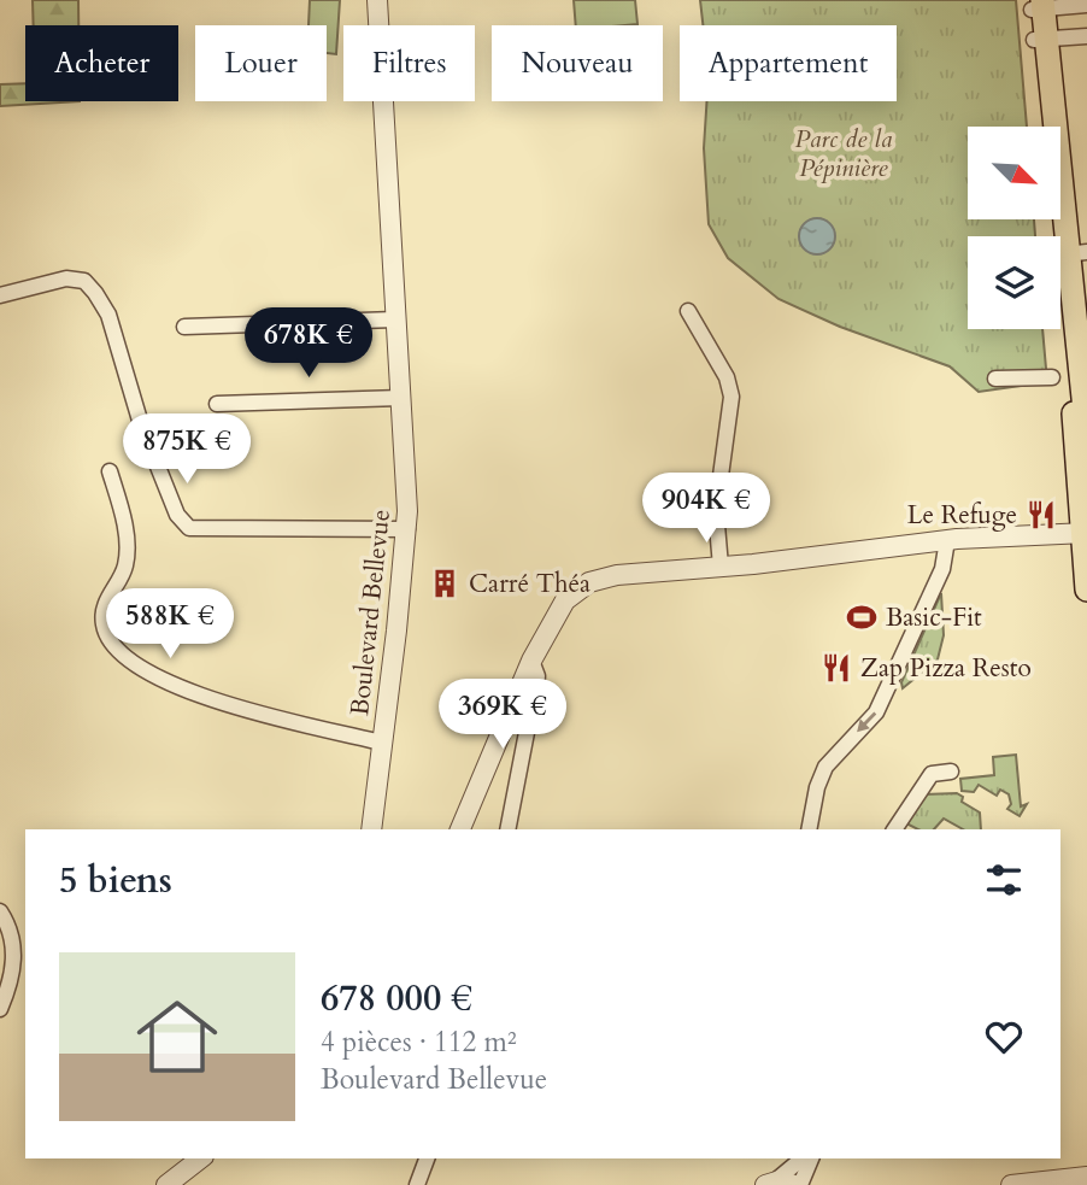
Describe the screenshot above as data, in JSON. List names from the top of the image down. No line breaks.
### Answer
{"streets":{"street":["Boulevard Bellevue"]},"parks":["Parc de la Pépinière"],"places":{"restaurant":["Le Refuge","Zap Pizza Resto"],"building":["Carré Théa"],"sports":["Basic-Fit"]},"north":"bottom right","page":{"chip":["Acheter","Louer","Filtres","Nouveau","Appartement"],"price":["678K €","875K €","904K €","588K €","369K €"],"heading":"5 biens","list":[{"name":"678 000 €","note":"4 pièces · 112 m² · Boulevard Bellevue"}]}}
